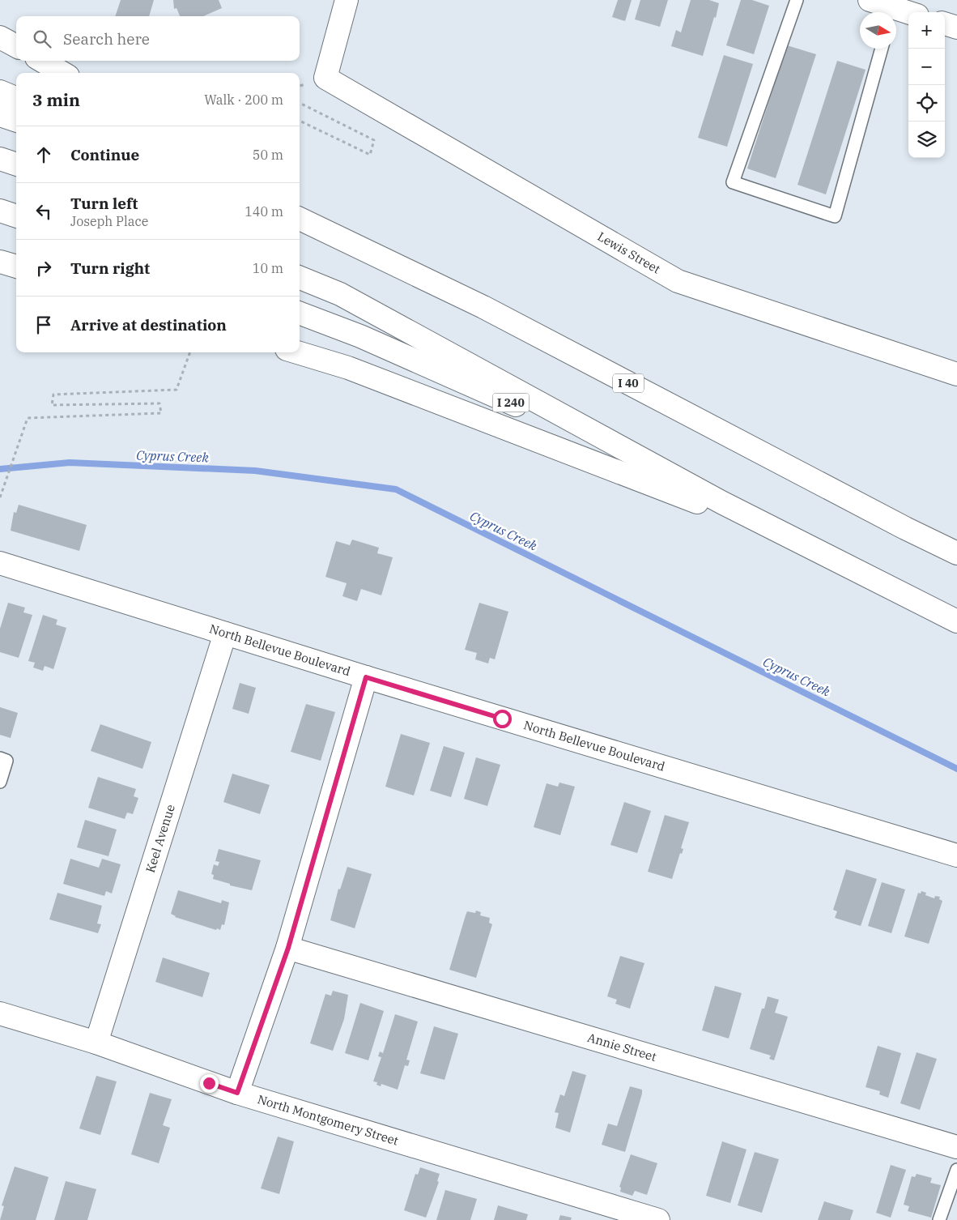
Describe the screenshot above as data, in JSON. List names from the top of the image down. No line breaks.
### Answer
{"streets":{"main road":["Lewis Street","I 40","I 240","North Bellevue Boulevard","Keel Avenue","Annie Street","North Montgomery Street"]},"crossings":[["North Bellevue Boulevard","Keel Avenue"],["Keel Avenue","North Montgomery Street"]],"water":["Cyprus Creek"],"north":"right","page":{"map_buttons":["+","−"],"search":"Search here","heading":["3 min","Walk · 200 m"],"list":[["Continue","50 m"],["Turn left","Joseph Place","140 m"],["Turn right","10 m"],"Arrive at destination"]}}
